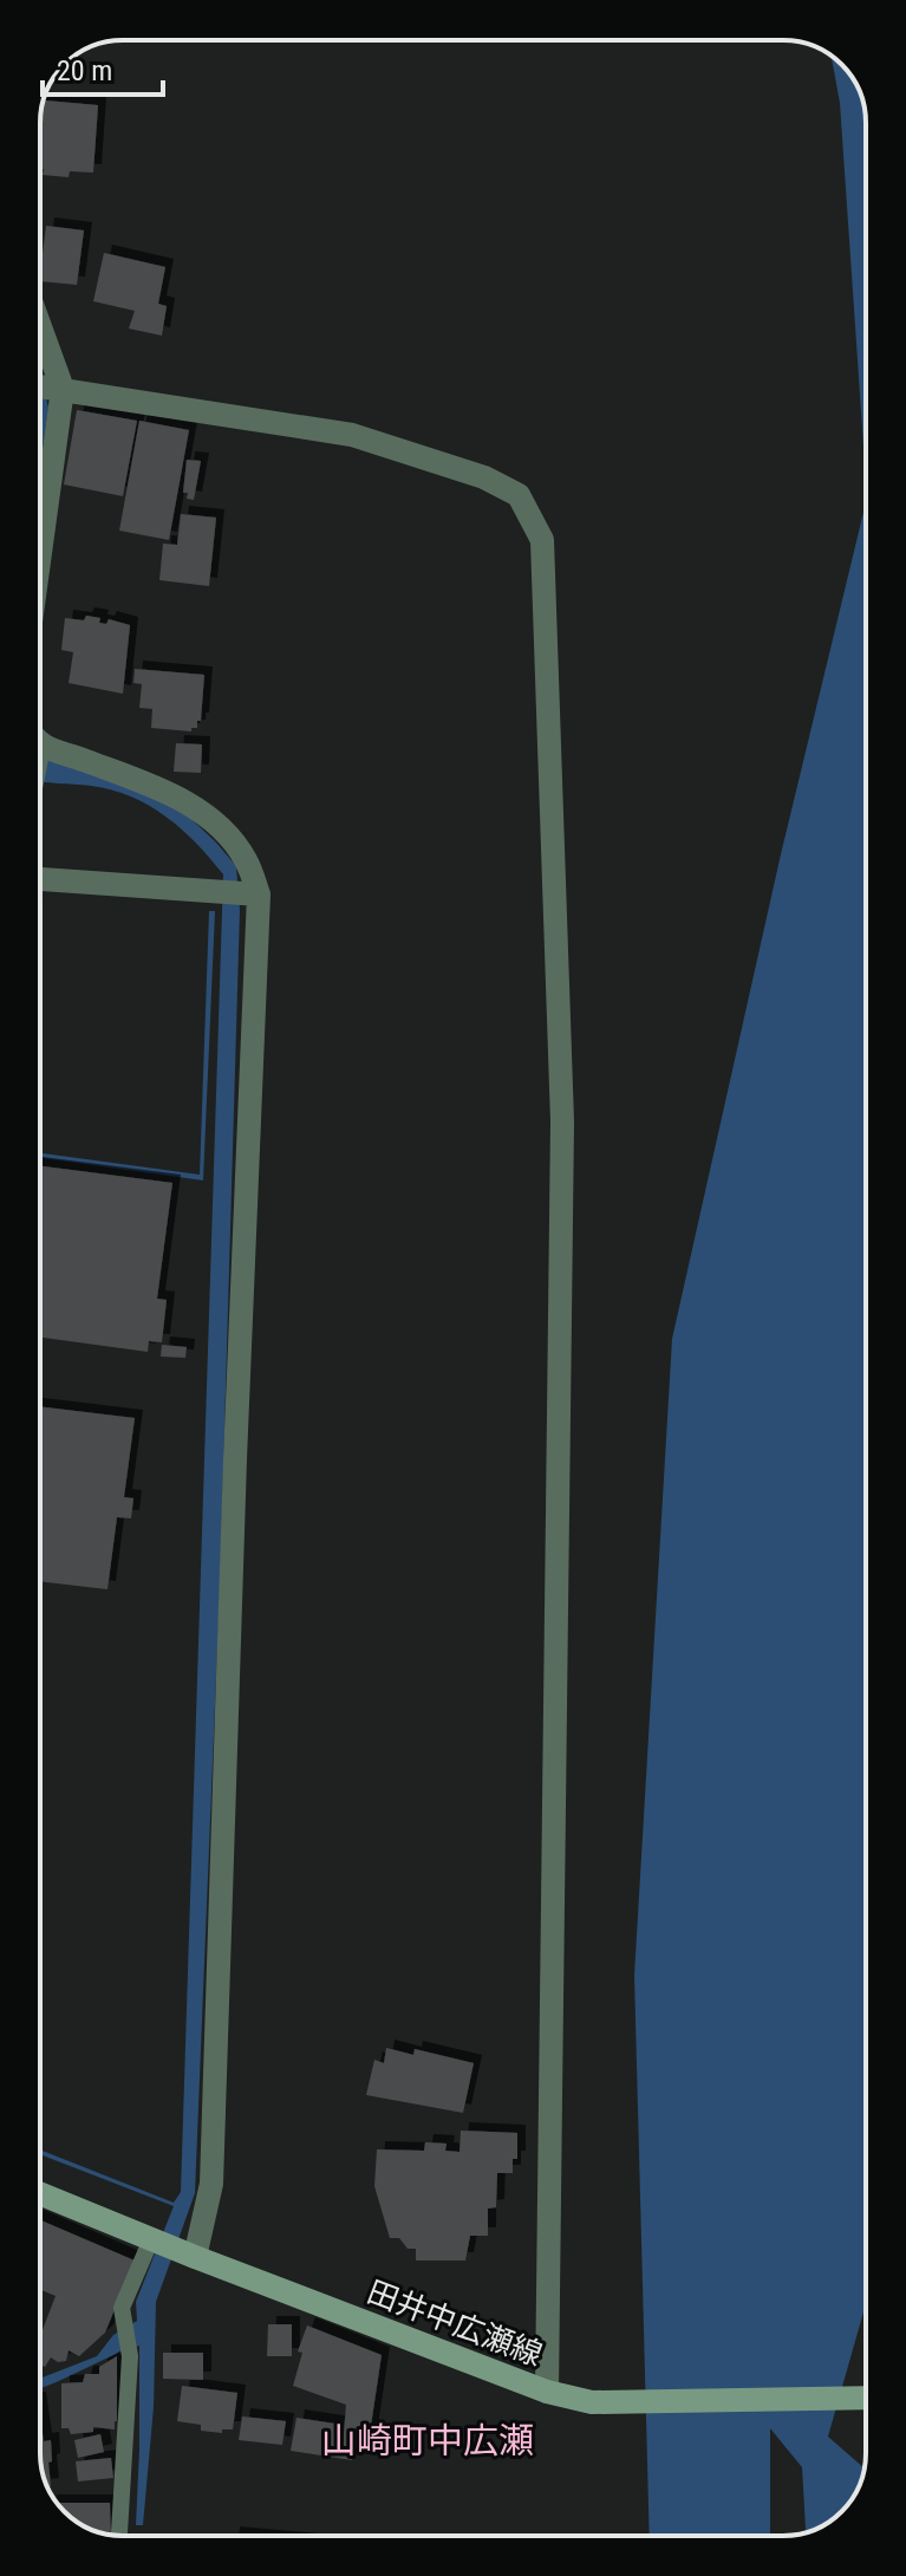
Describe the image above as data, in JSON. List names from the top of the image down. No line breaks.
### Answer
{"streets":{"main road":["田井中広瀬線"]},"districts":["山崎町中広瀬"],"scale_bar":"20 m"}
